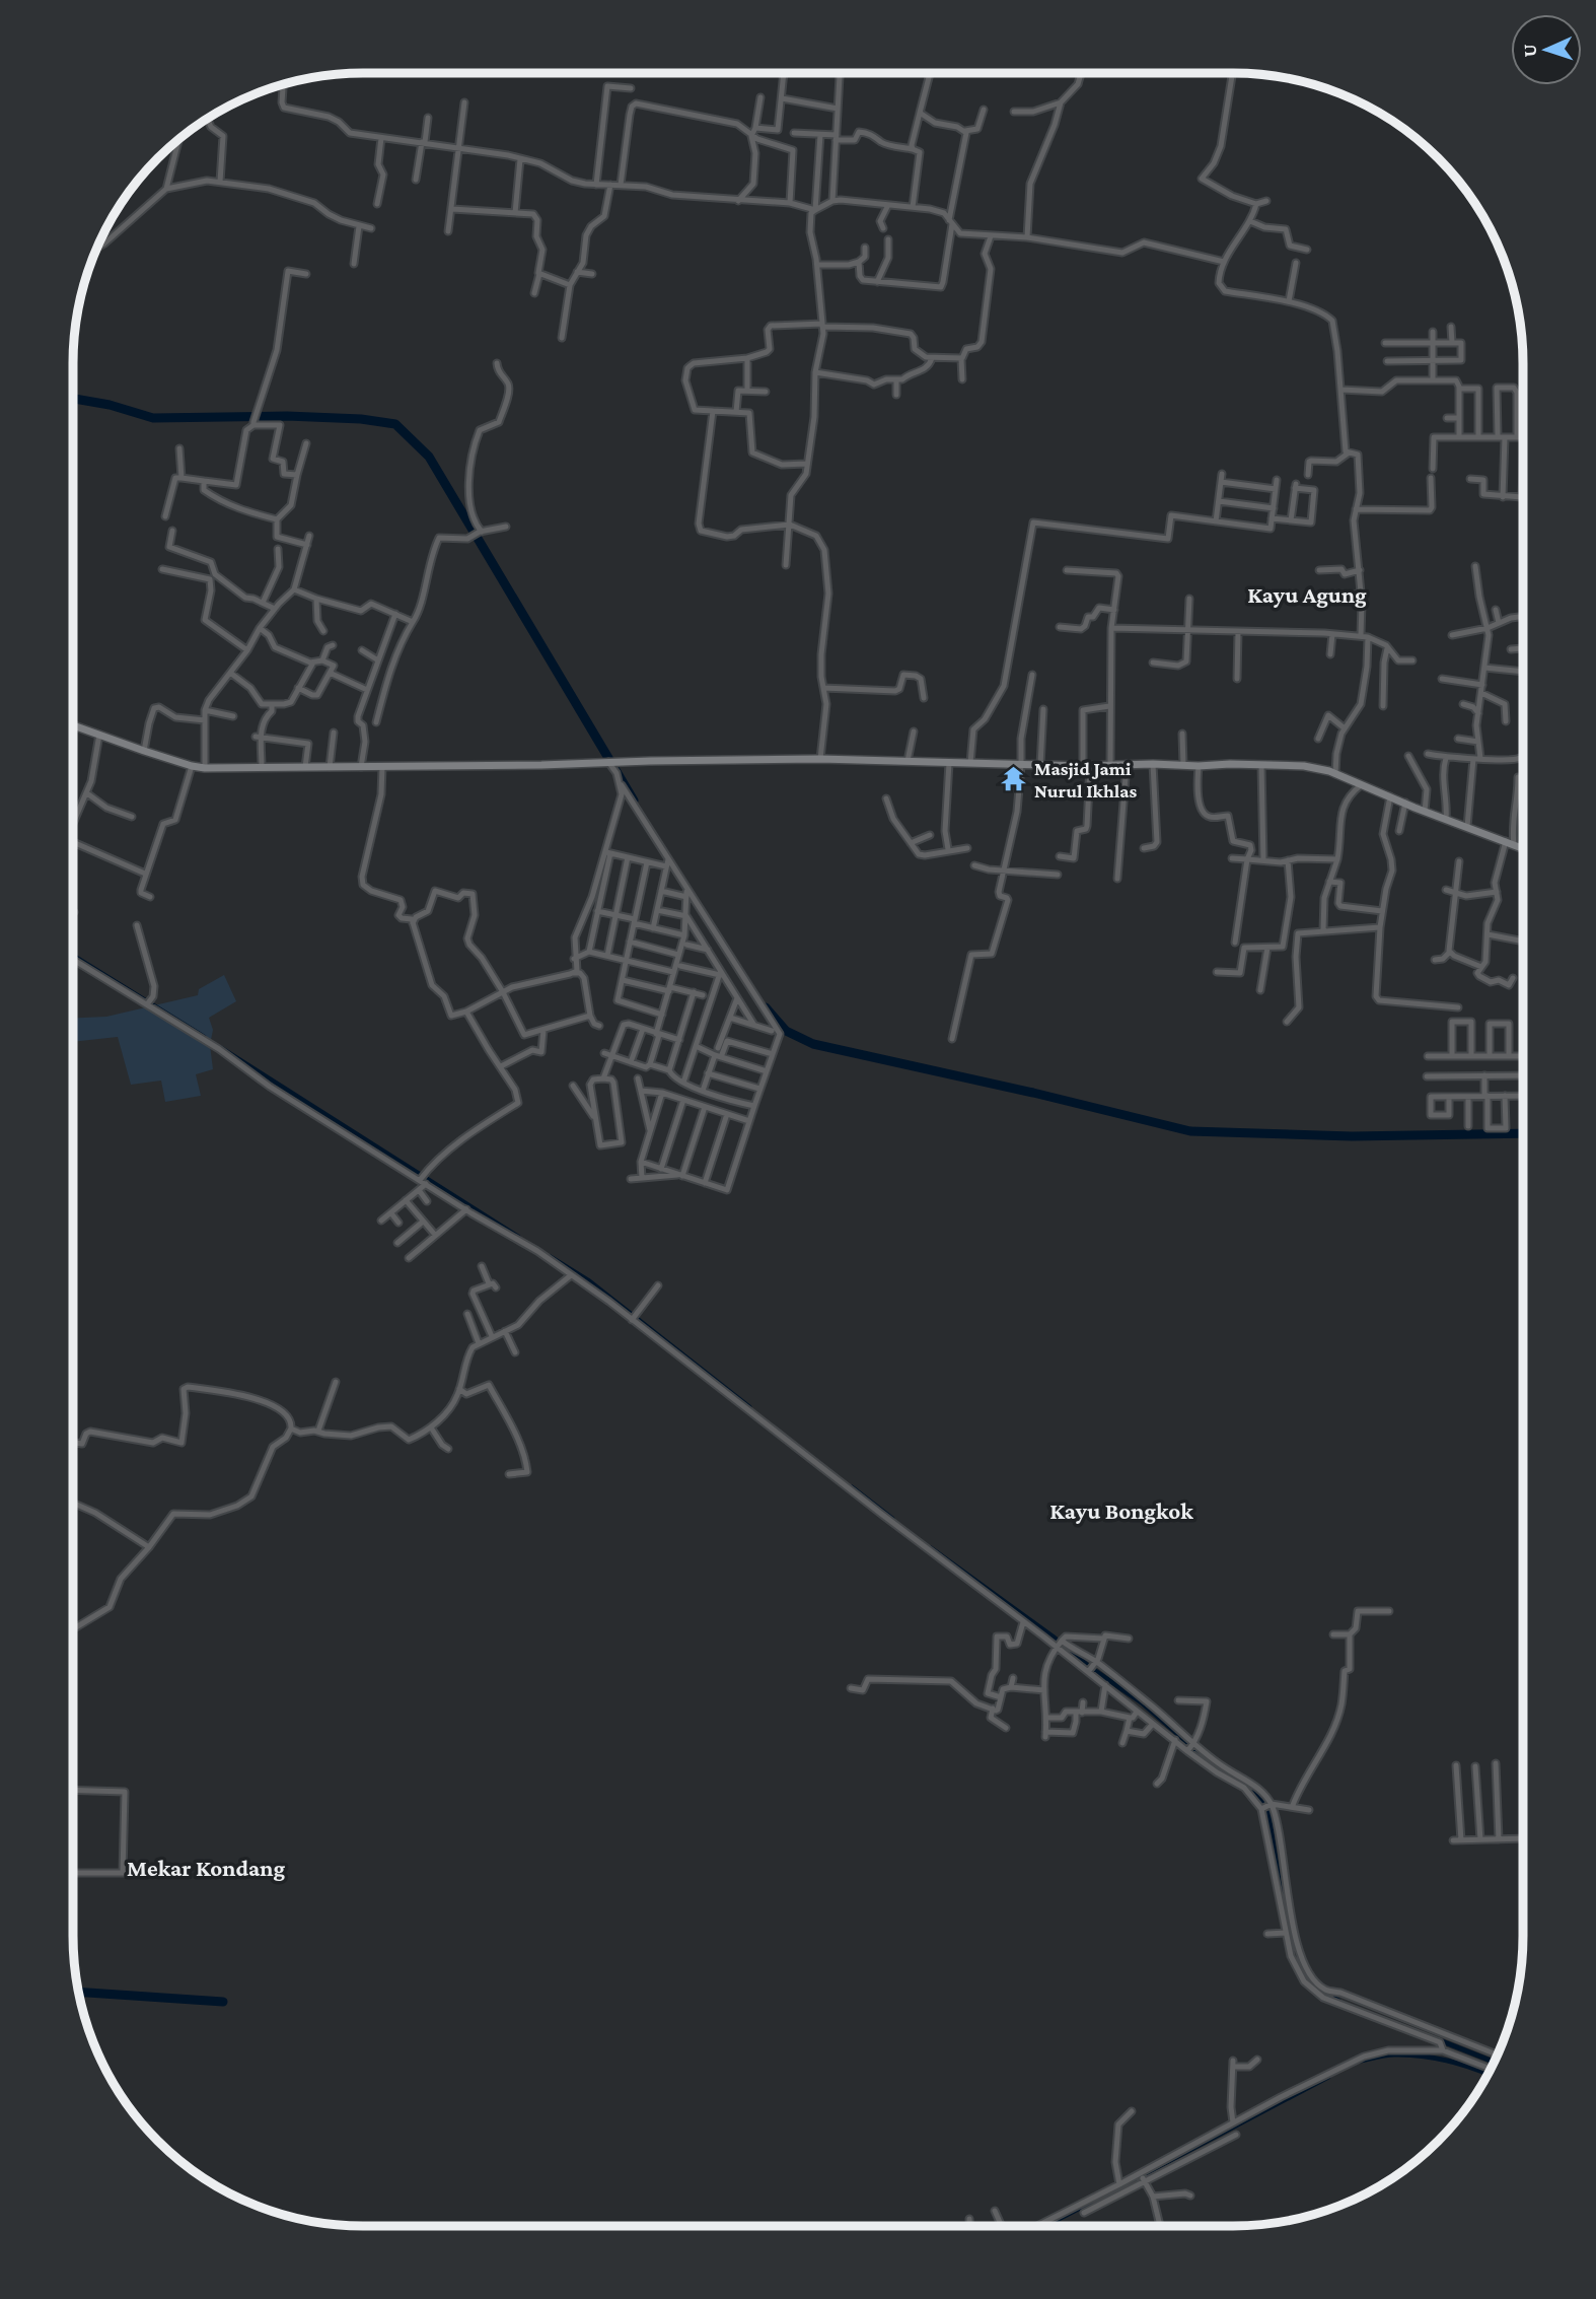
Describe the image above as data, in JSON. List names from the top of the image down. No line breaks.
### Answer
{"districts":["Kayu Agung","Kayu Bongkok","Mekar Kondang"],"places":{"temple":["Masjid Jami Nurul Ikhlas"]},"north":"left"}
